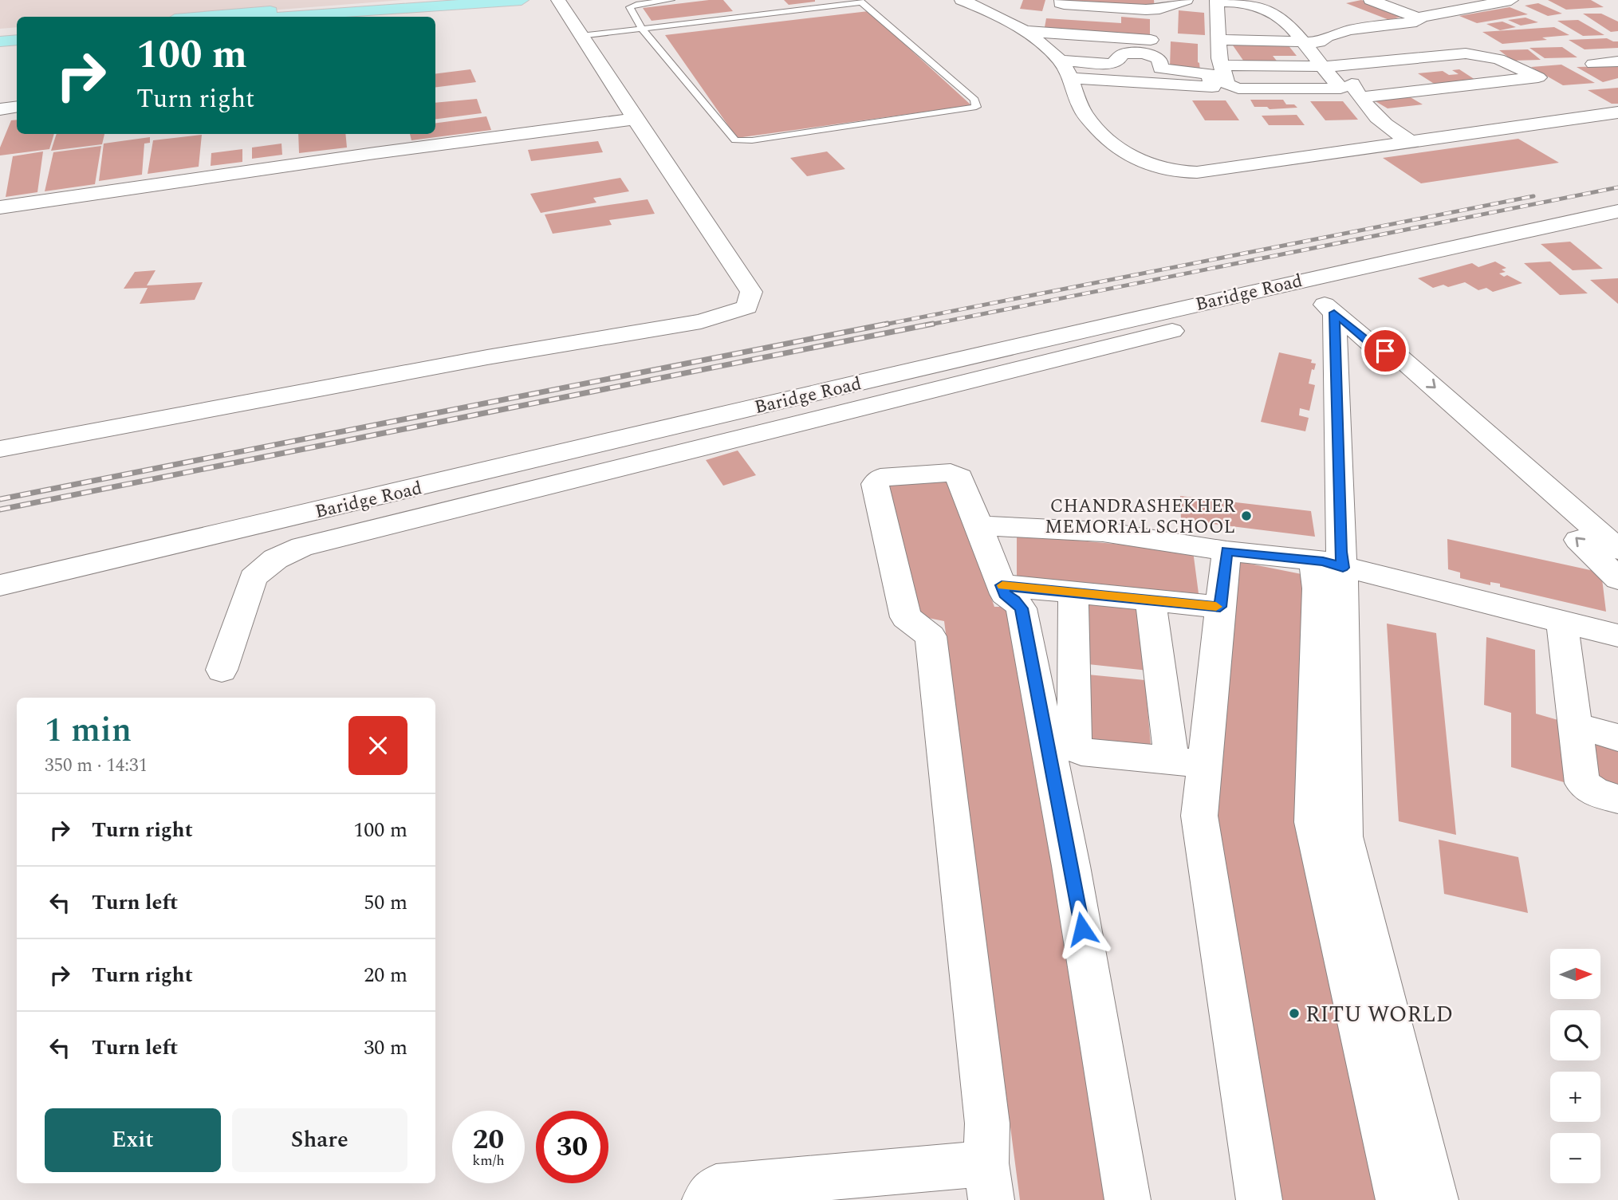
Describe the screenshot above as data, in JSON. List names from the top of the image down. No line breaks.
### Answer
{"streets":{"street":["Baridge Road"]},"places":["CHANDRASHEKHER MEMORIAL SCHOOL","RITU WORLD"],"north":"right","page":{"turn":["100 m","Turn right"],"heading":["1 min","350 m · 14:31"],"list":[{"name":"Turn right","value":"100 m"},{"name":"Turn left","value":"50 m"},{"name":"Turn right","value":"20 m"},{"name":"Turn left","value":"30 m"}],"map_buttons":["+","−"],"buttons":["Exit","Share"],"speed":"20 km/h","limit":"30"}}
